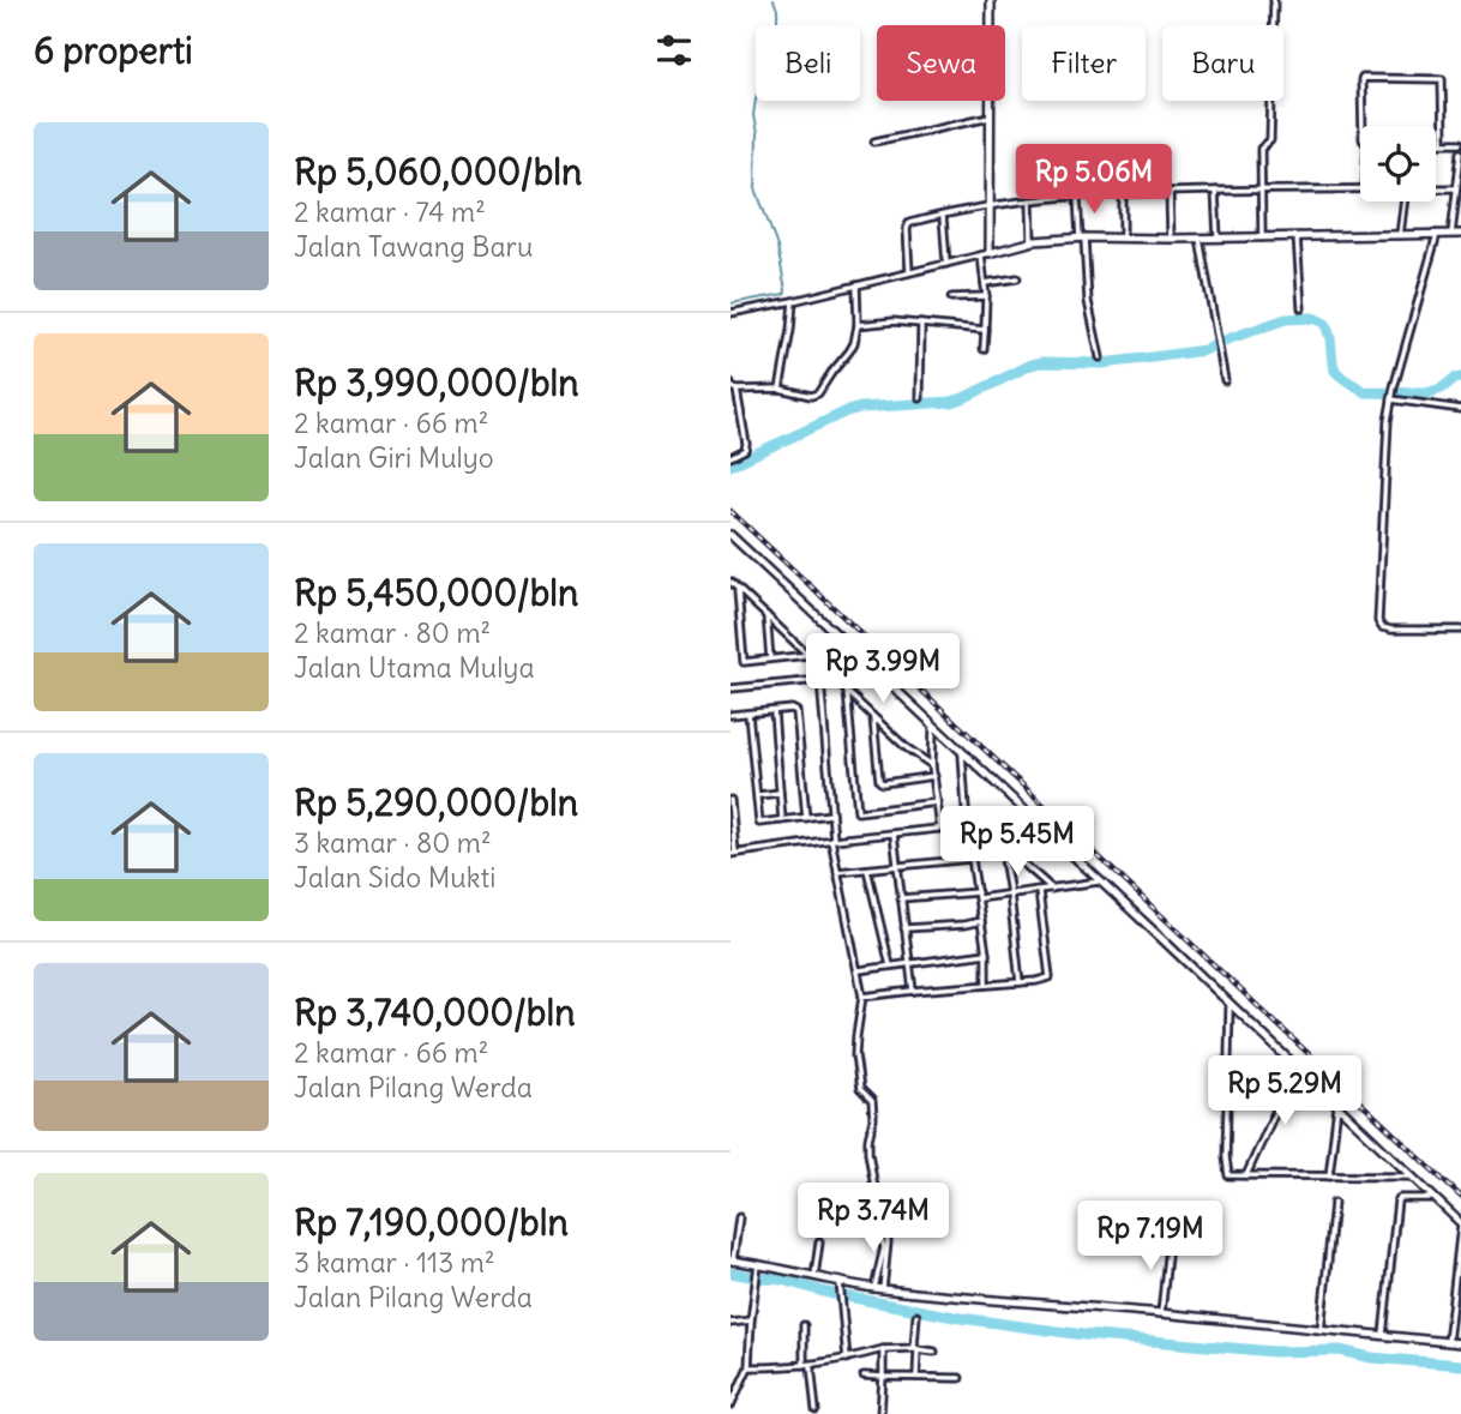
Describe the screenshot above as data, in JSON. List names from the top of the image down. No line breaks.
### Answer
{"page":{"heading":"6 properti","chip":["Beli","Sewa","Filter","Baru"],"list":[{"name":"Rp 5,060,000/bln","note":"2 kamar · 74 m² · Jalan Tawang Baru"},{"name":"Rp 3,990,000/bln","note":"2 kamar · 66 m² · Jalan Giri Mulyo"},{"name":"Rp 5,450,000/bln","note":"2 kamar · 80 m² · Jalan Utama Mulya"},{"name":"Rp 5,290,000/bln","note":"3 kamar · 80 m² · Jalan Sido Mukti"},{"name":"Rp 3,740,000/bln","note":"2 kamar · 66 m² · Jalan Pilang Werda"},{"name":"Rp 7,190,000/bln","note":"3 kamar · 113 m² · Jalan Pilang Werda"}],"price":["Rp 5.06M","Rp 3.99M","Rp 5.45M","Rp 5.29M","Rp 3.74M","Rp 7.19M"]}}
